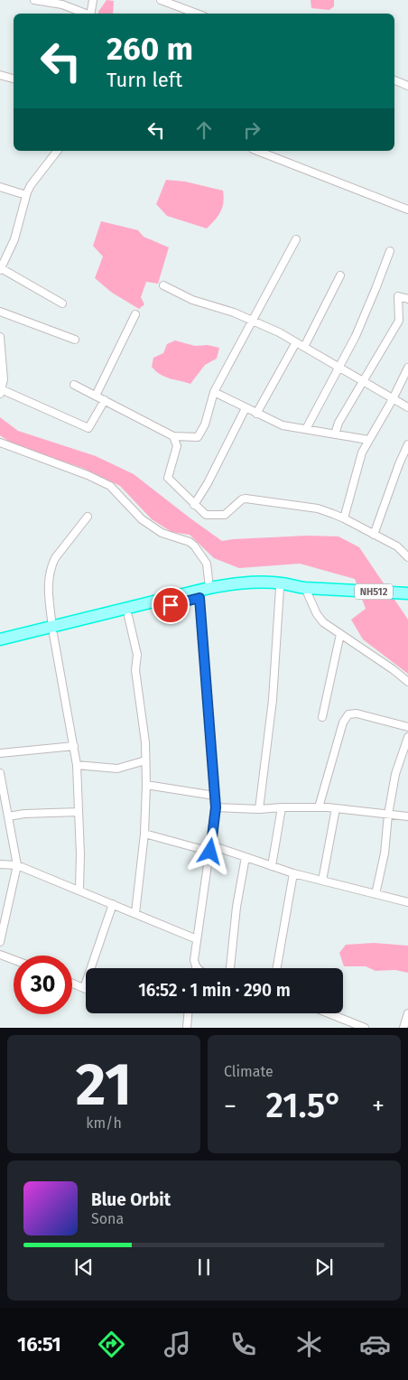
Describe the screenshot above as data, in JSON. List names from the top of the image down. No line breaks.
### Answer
{"streets":{"highway":["NH512"]},"page":{"turn":["260 m","Turn left"],"limit":"30","trip":"16:52 · 1 min · 290 m","tile":[["21","km/h"],"Climate"],"heat":["−","21.5°","+"],"song":["Blue Orbit","Sona"],"tabs":"16:51"}}
